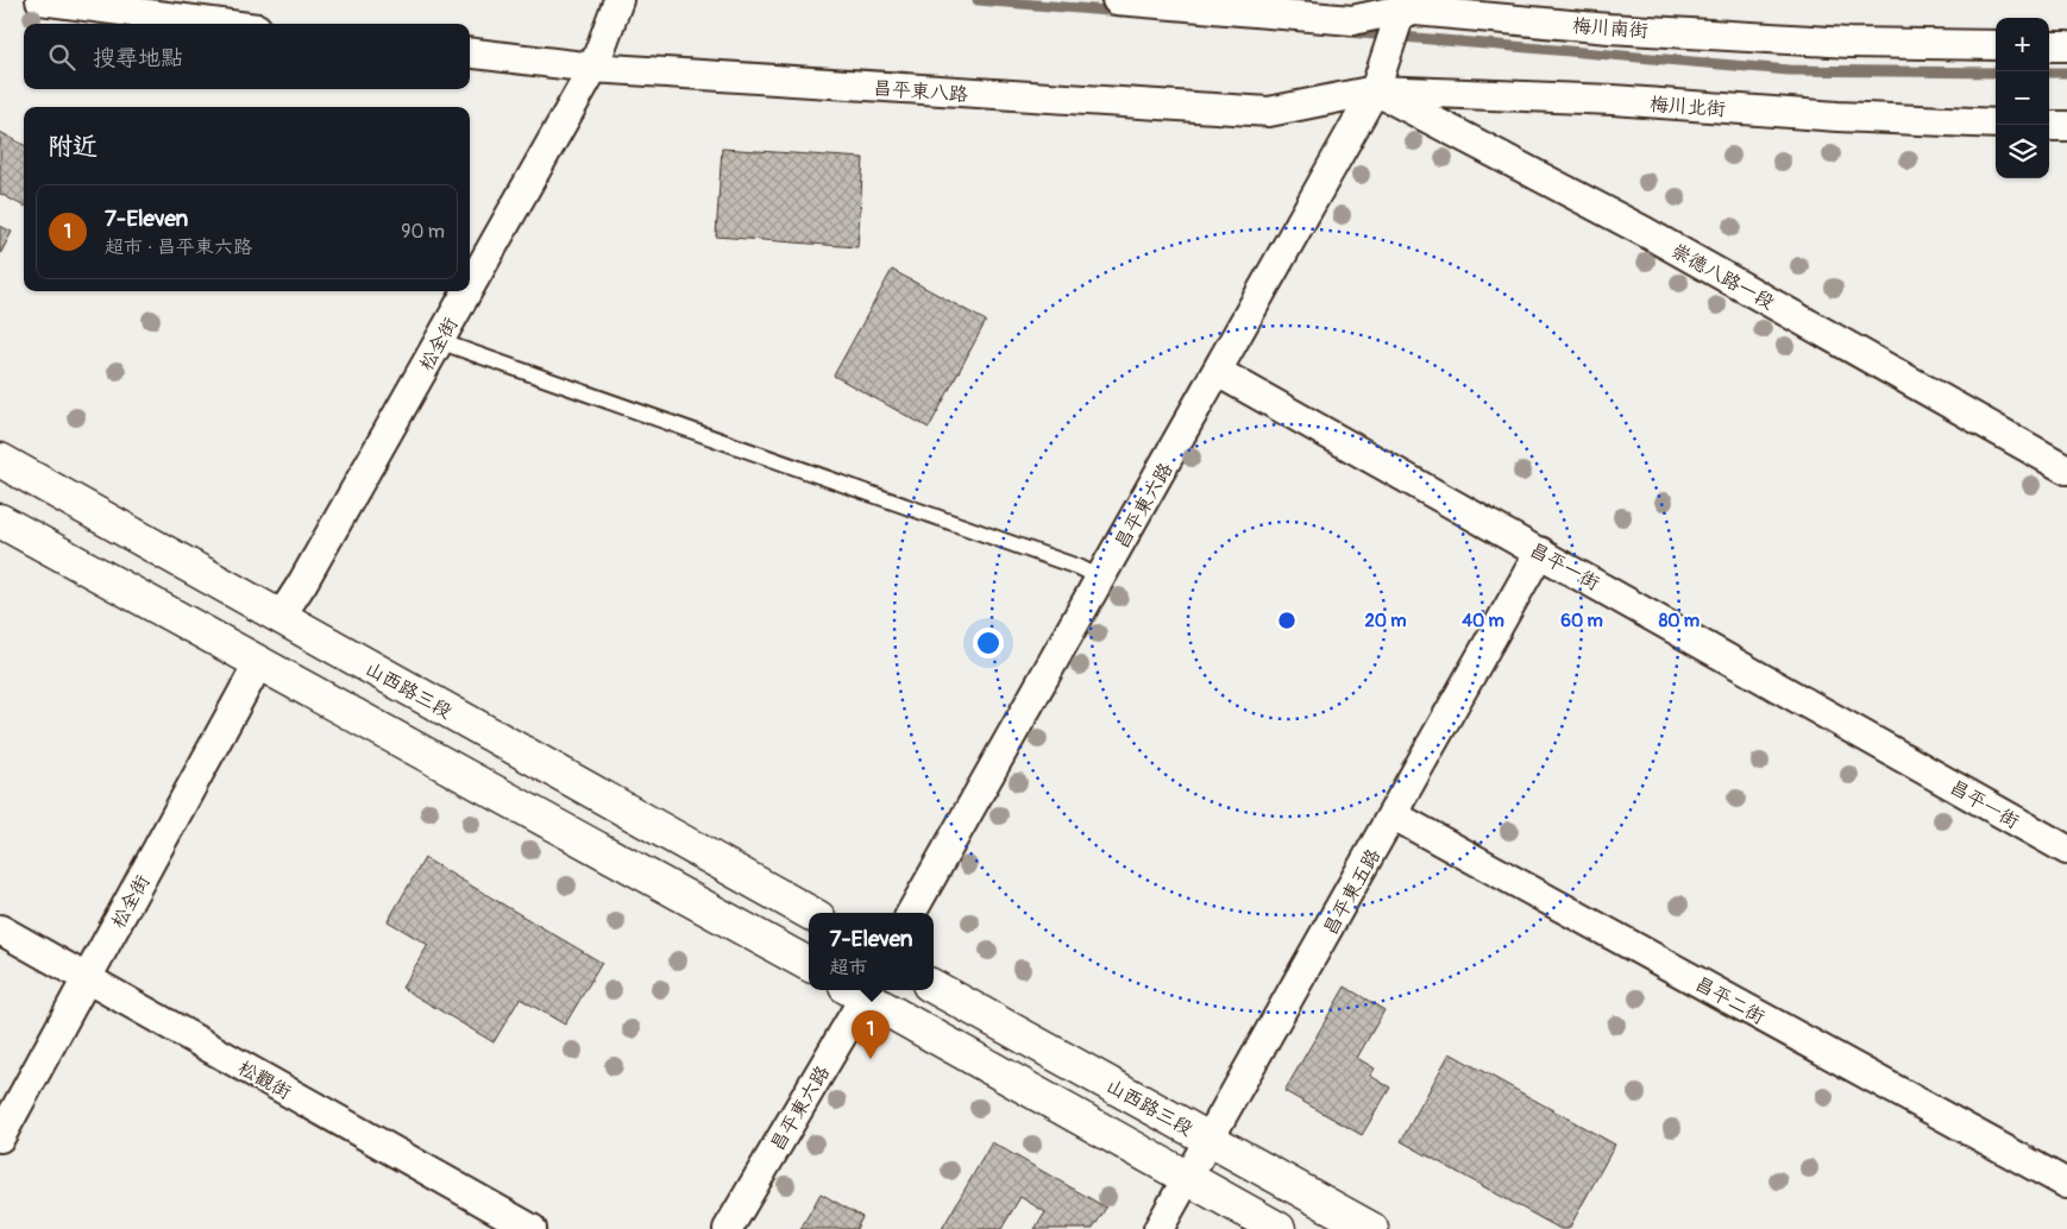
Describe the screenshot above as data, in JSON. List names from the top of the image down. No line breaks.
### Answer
{"streets":{"street":["梅川南街","昌平東八路","梅川北街","崇德八路一段","松全街","昌平東六路","昌平一街","山西路三段","昌平東五路","昌平二街","松觀街"]},"crossings":[["梅川南街","昌平東六路"],["昌平東八路","梅川北街"],["昌平東八路","崇德八路一段"],["昌平東八路","松全街"],["昌平東八路","昌平東六路"],["梅川北街","崇德八路一段"],["梅川北街","昌平東六路"],["崇德八路一段","昌平東六路"],["松全街","山西路三段"],["松全街","松觀街"],["昌平東六路","昌平一街"],["昌平一街","昌平東五路"],["山西路三段","昌平東五路"],["昌平東五路","昌平二街"]],"page":{"map_buttons":["+","−"],"search":"搜尋地點","heading":"附近","list":[{"mark":"1","name":"7-Eleven","note":"超市 · 昌平東六路","value":"90 m"}],"popup":["7-Eleven","超市"],"pins":"1"},"rings":["20 m","40 m","60 m","80 m"]}
